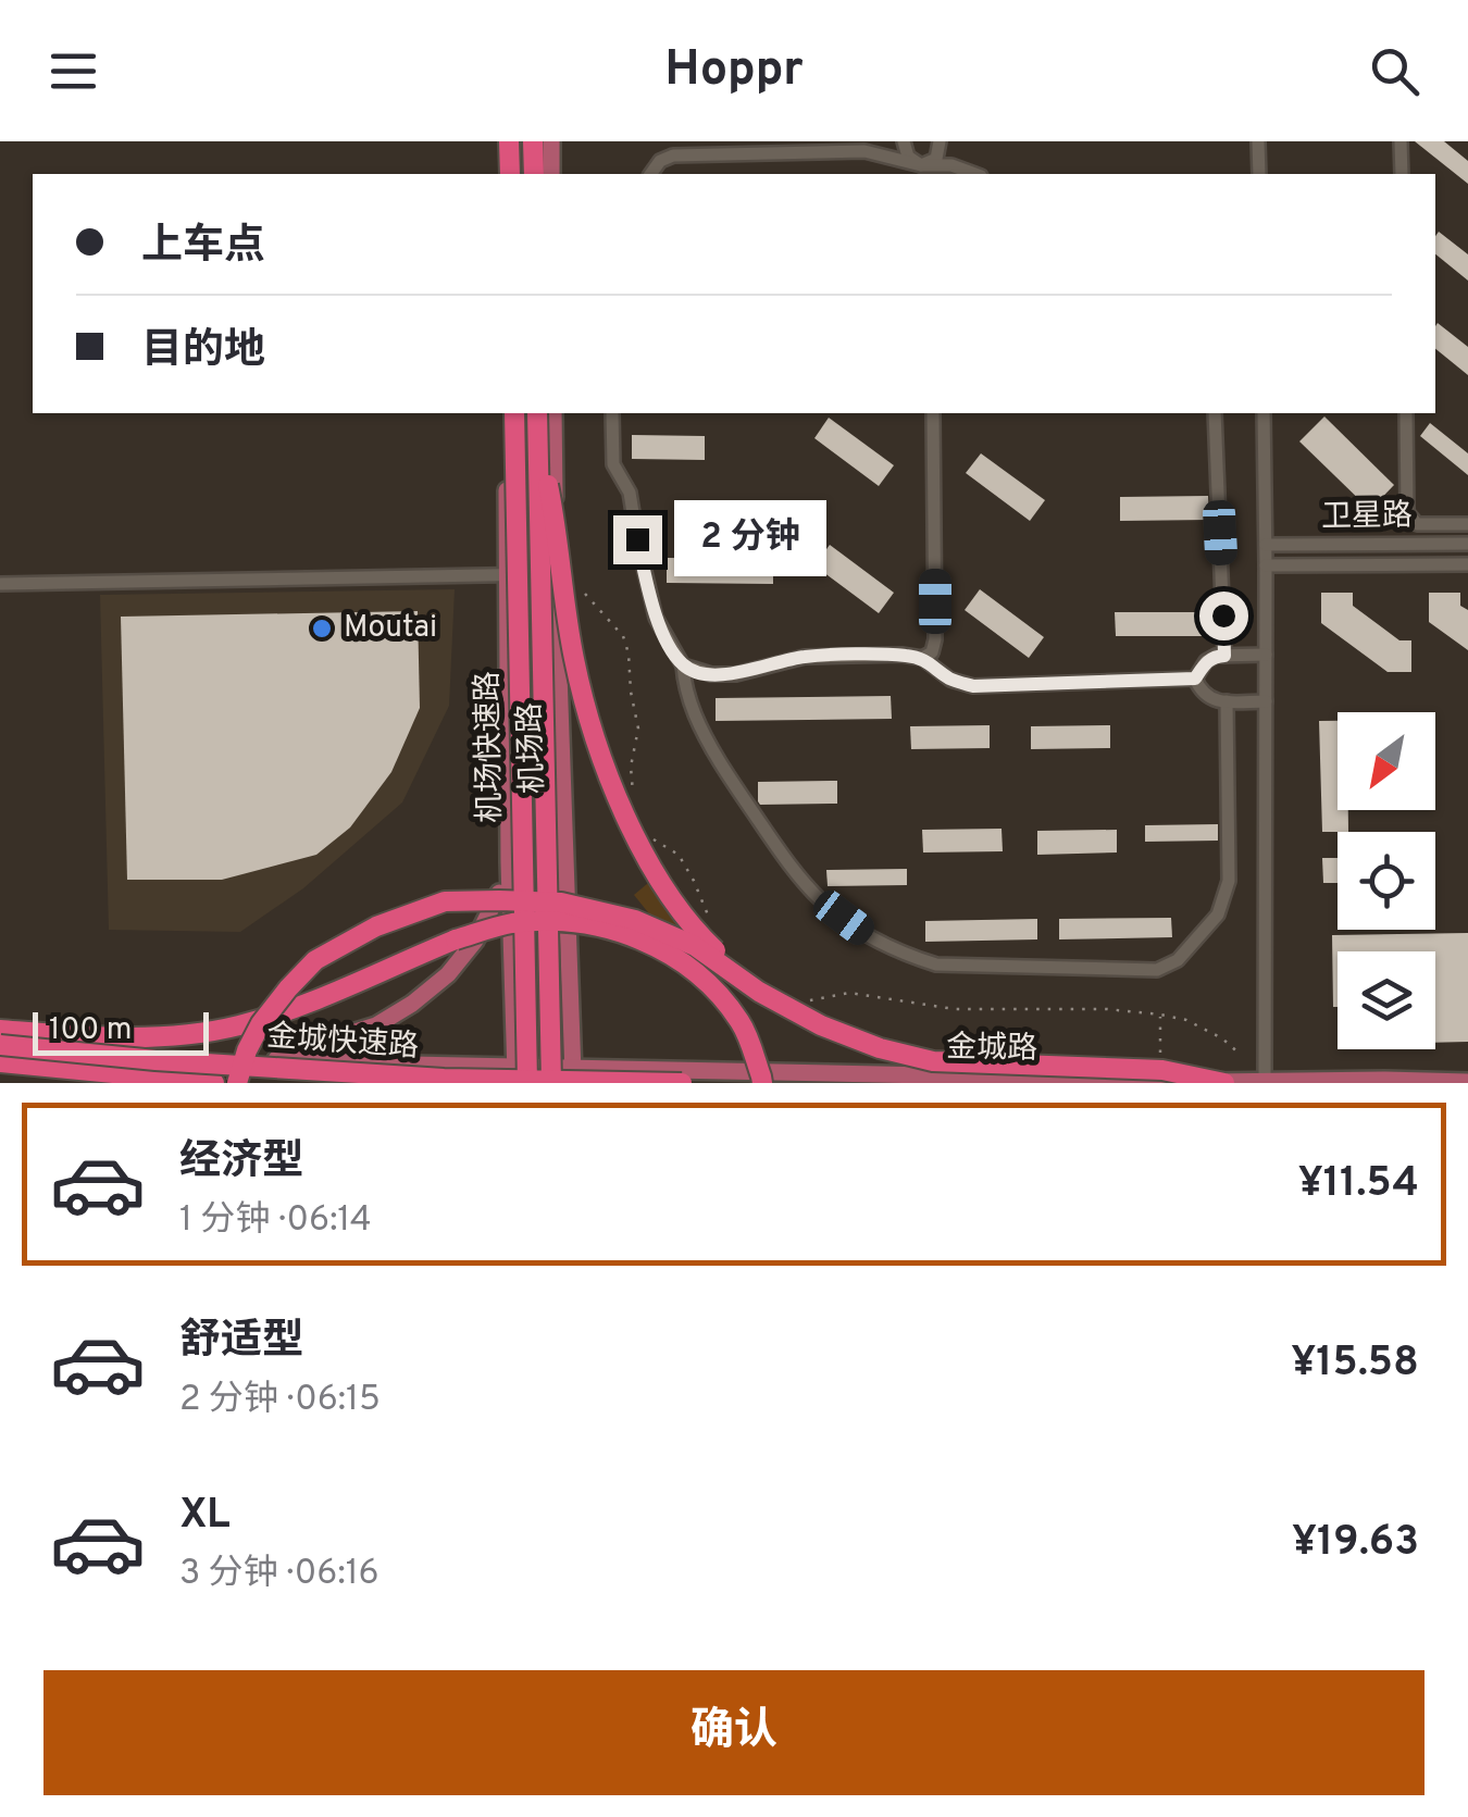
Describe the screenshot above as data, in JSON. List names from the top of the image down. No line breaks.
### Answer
{"streets":{"highway":["机场快速路","金城快速路"],"main road":["机场路","金城路"],"street":["卫星路"]},"crossings":[["机场快速路","金城路"],["机场路","金城路"],["金城快速路","金城路"]],"places":["Moutai"],"scale_bar":"100 m","north":"bottom left","page":{"header":"Hoppr","banner":["上车点","目的地"],"bubble":"2 分钟","scale":"100 m","list":[{"name":"经济型","note":"1 分钟 · 06:14","value":"¥11.54"},{"name":"舒适型","note":"2 分钟 · 06:15","value":"¥15.58"},{"name":"XL","note":"3 分钟 · 06:16","value":"¥19.63"}],"buttons":"确认"}}
